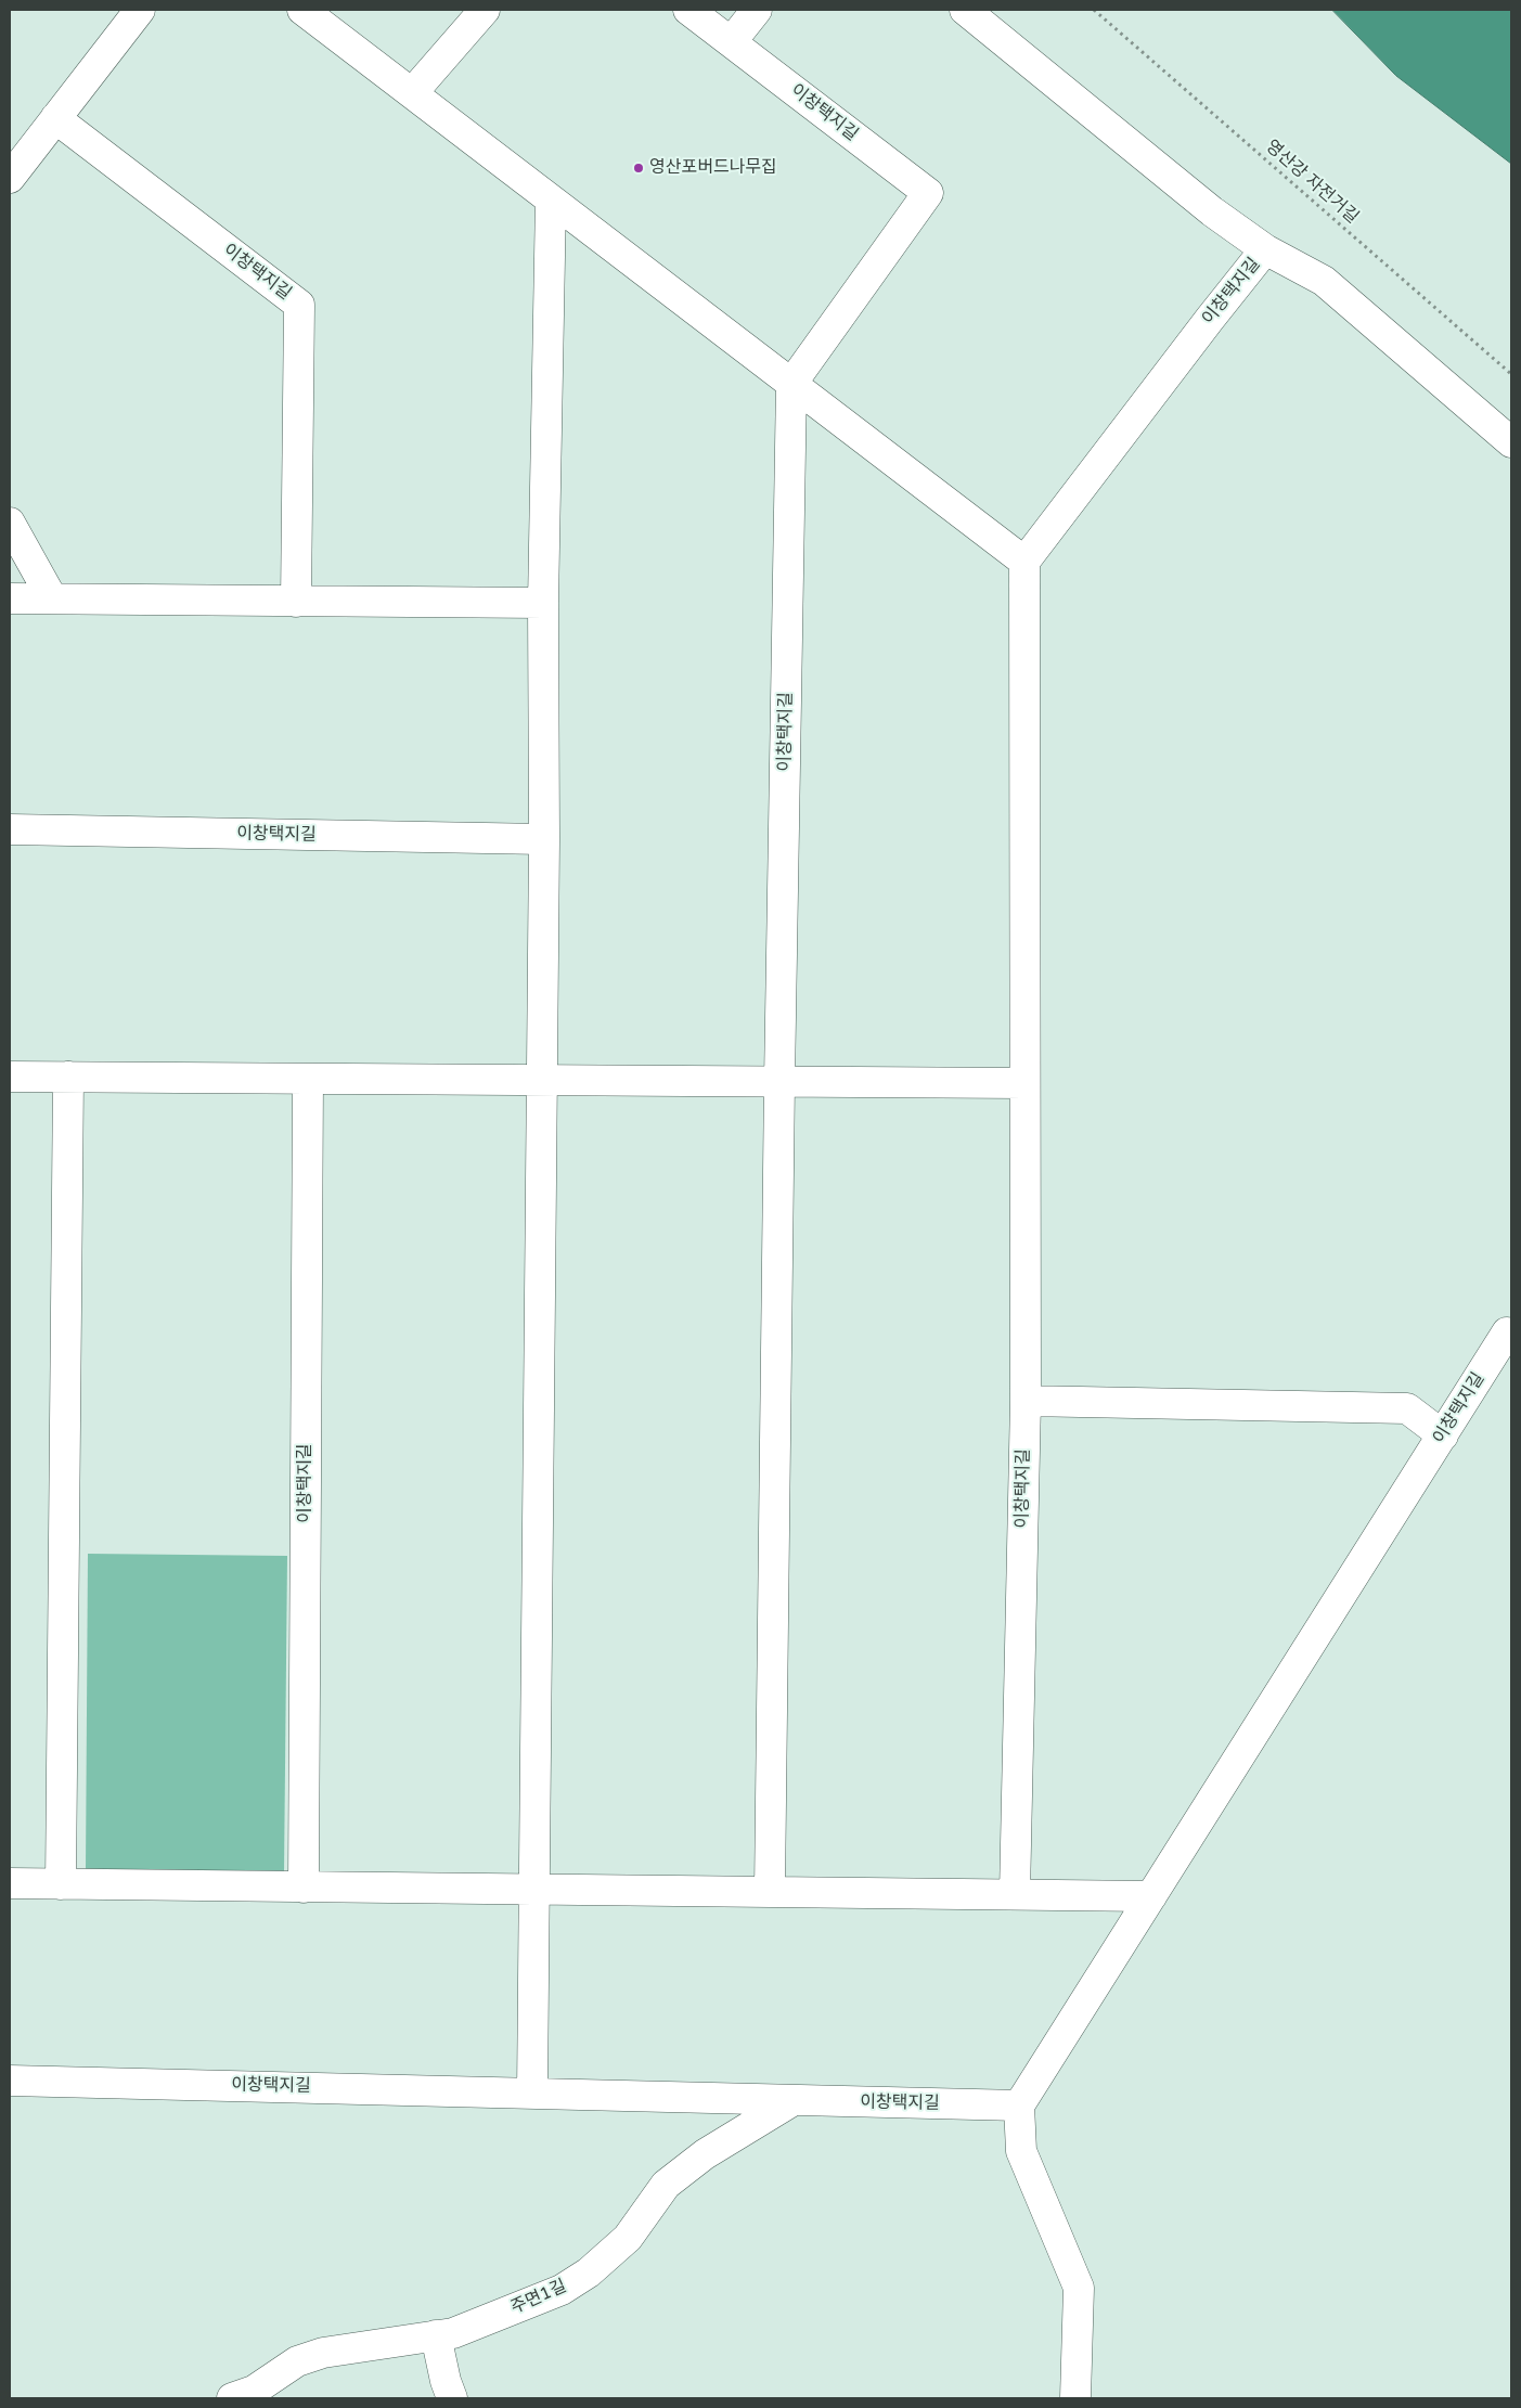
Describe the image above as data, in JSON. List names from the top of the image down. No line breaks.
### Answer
{"streets":{"street":["이창택지길","주면1길"],"path":["영산강 자전거길"]},"crossings":[["이창택지길","주면1길"]],"places":["영산포버드나무집"]}
